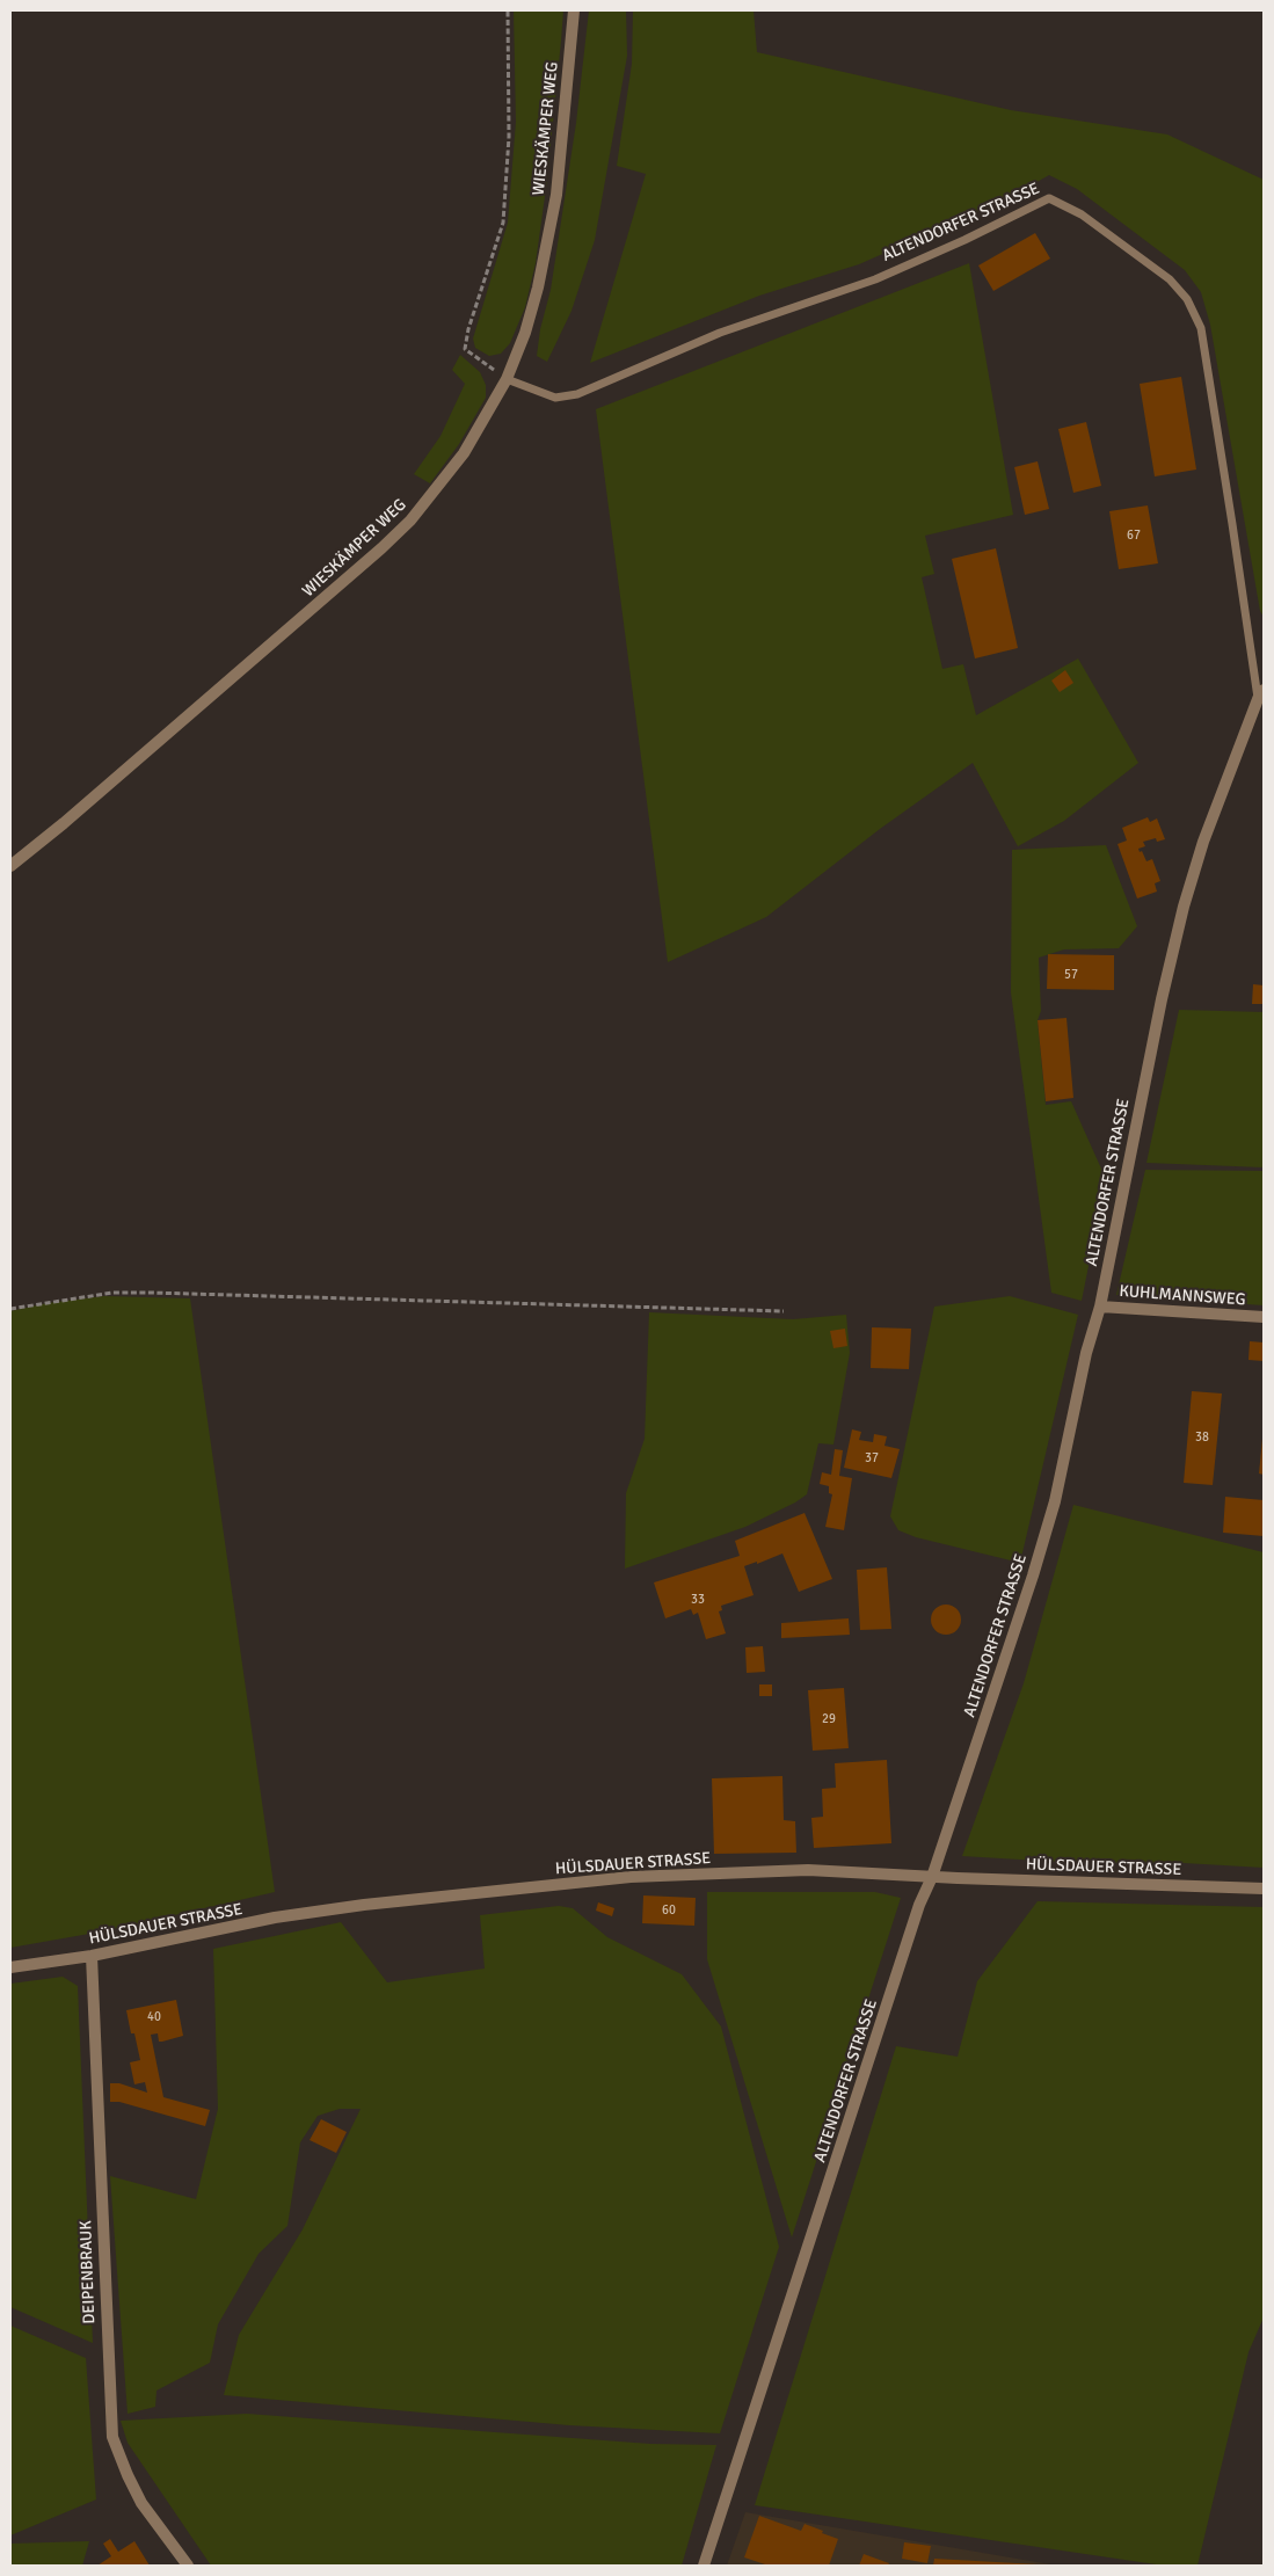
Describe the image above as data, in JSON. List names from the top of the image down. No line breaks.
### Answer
{"streets":{"street":["WIESKÄMPER WEG","ALTENDORFER STRASSE","KUHLMANNSWEG","HÜLSDAUER STRASSE","DEIPENBRAUK"]},"crossings":[["WIESKÄMPER WEG","ALTENDORFER STRASSE"],["ALTENDORFER STRASSE","KUHLMANNSWEG"],["ALTENDORFER STRASSE","HÜLSDAUER STRASSE"],["HÜLSDAUER STRASSE","DEIPENBRAUK"]],"house_numbers":["67","57","38","37","33","29","60","40"]}
